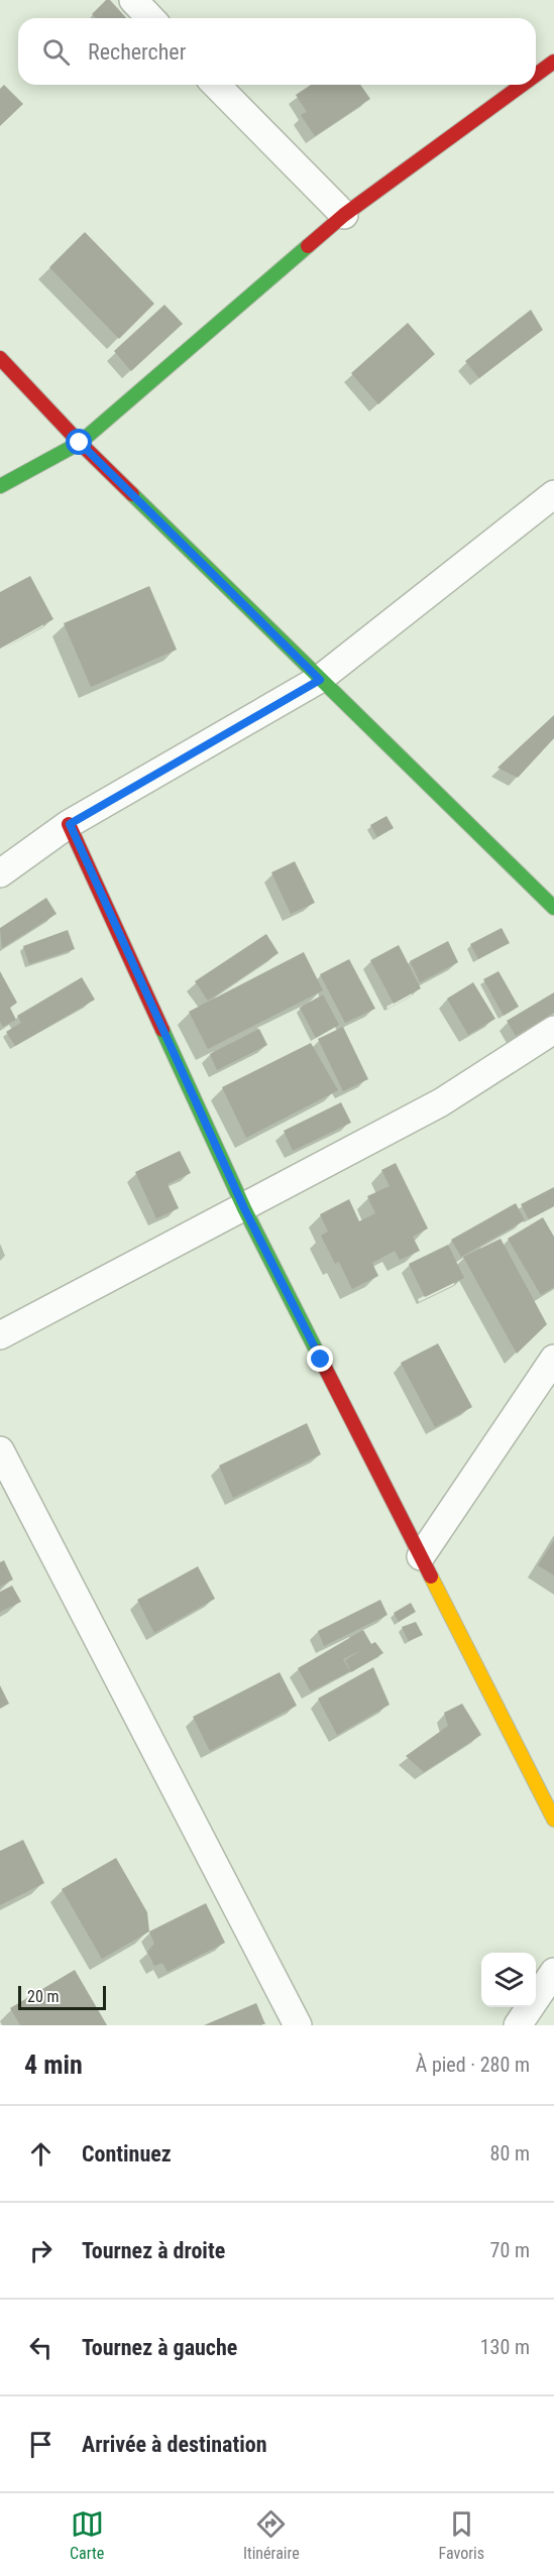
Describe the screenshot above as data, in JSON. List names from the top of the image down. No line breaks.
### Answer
{"scale_bar":"20 m","page":{"search":"Rechercher","scale":"20 m","heading":["4 min","À pied · 280 m"],"list":[["Continuez","80 m"],["Tournez à droite","70 m"],["Tournez à gauche","130 m"],"Arrivée à destination"],"nav":["Carte","Itinéraire","Favoris"]}}
